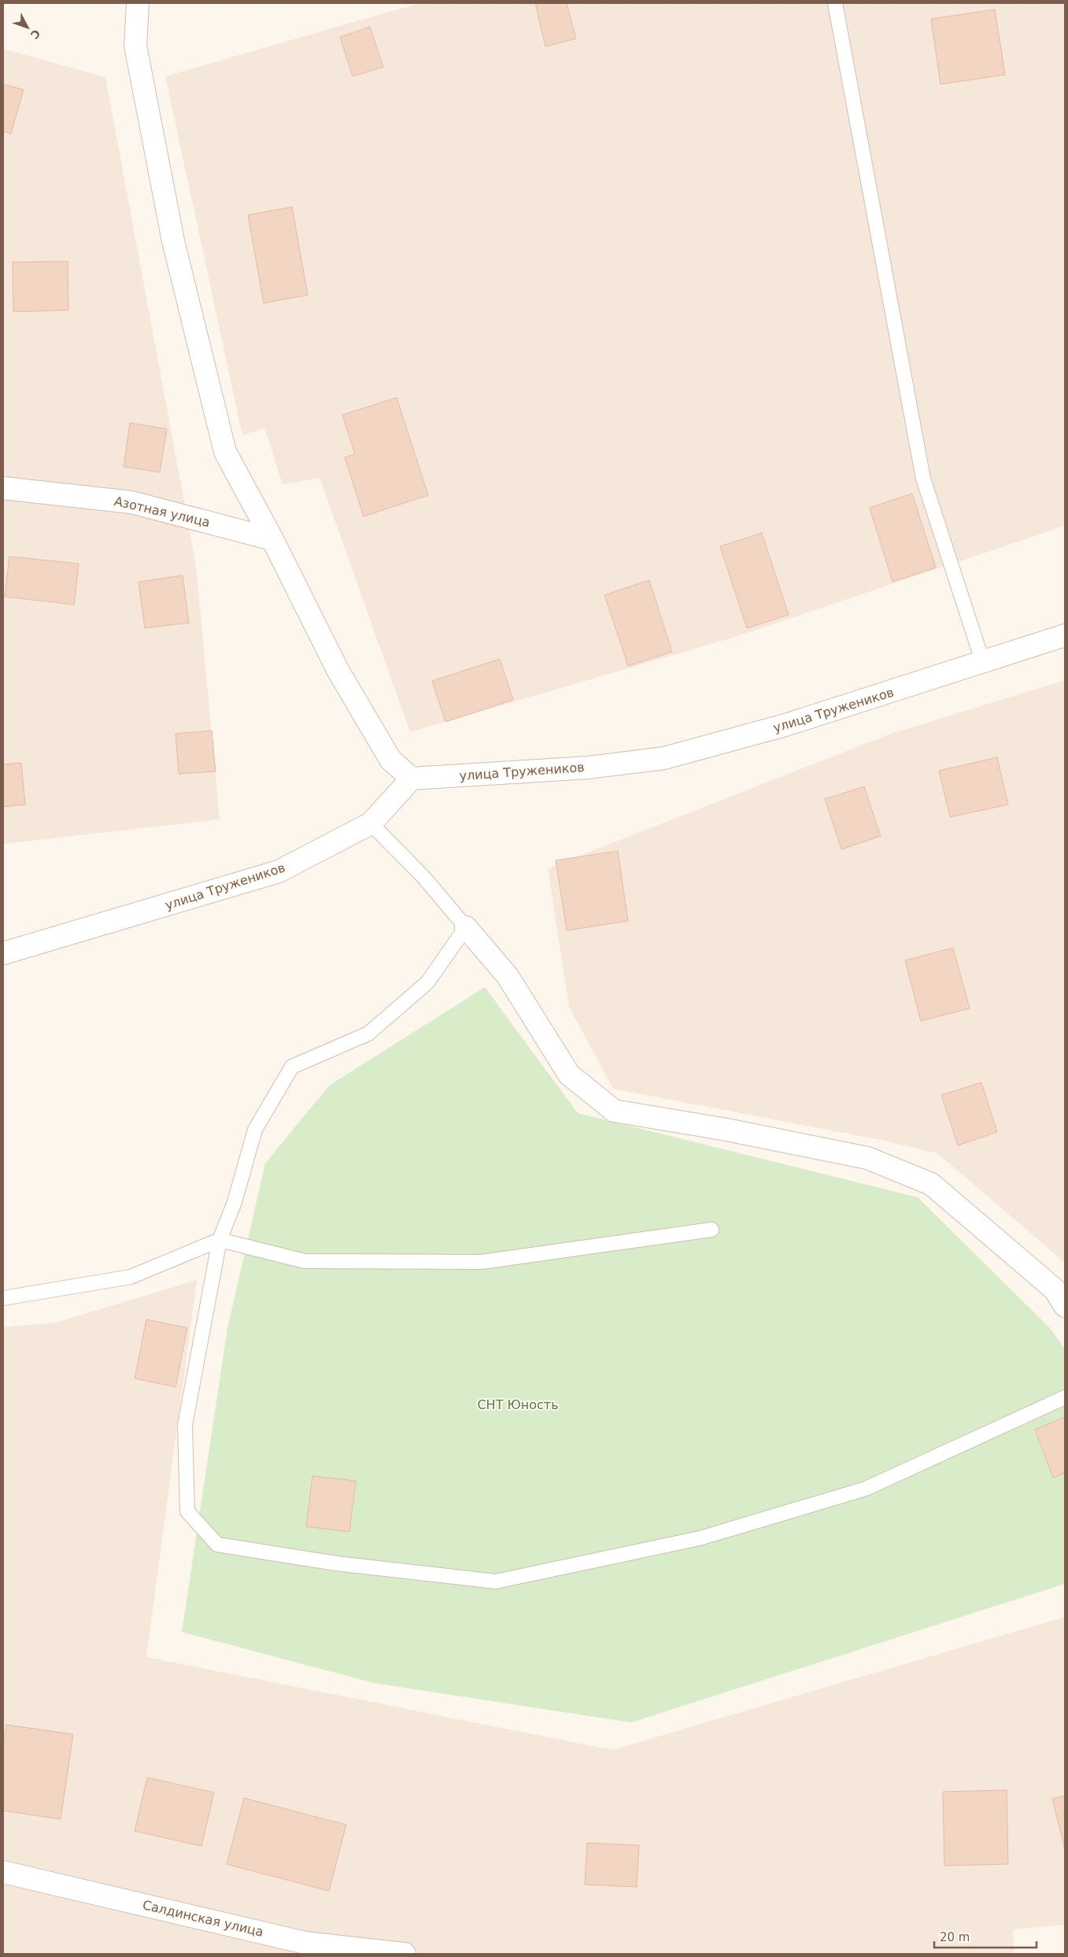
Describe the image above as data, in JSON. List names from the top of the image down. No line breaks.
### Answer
{"streets":{"street":["Азотная улица","улица Тружеников","Салдинская улица"]},"parks":["СНТ Юность"],"scale_bar":"20 m","north":"bottom right"}
